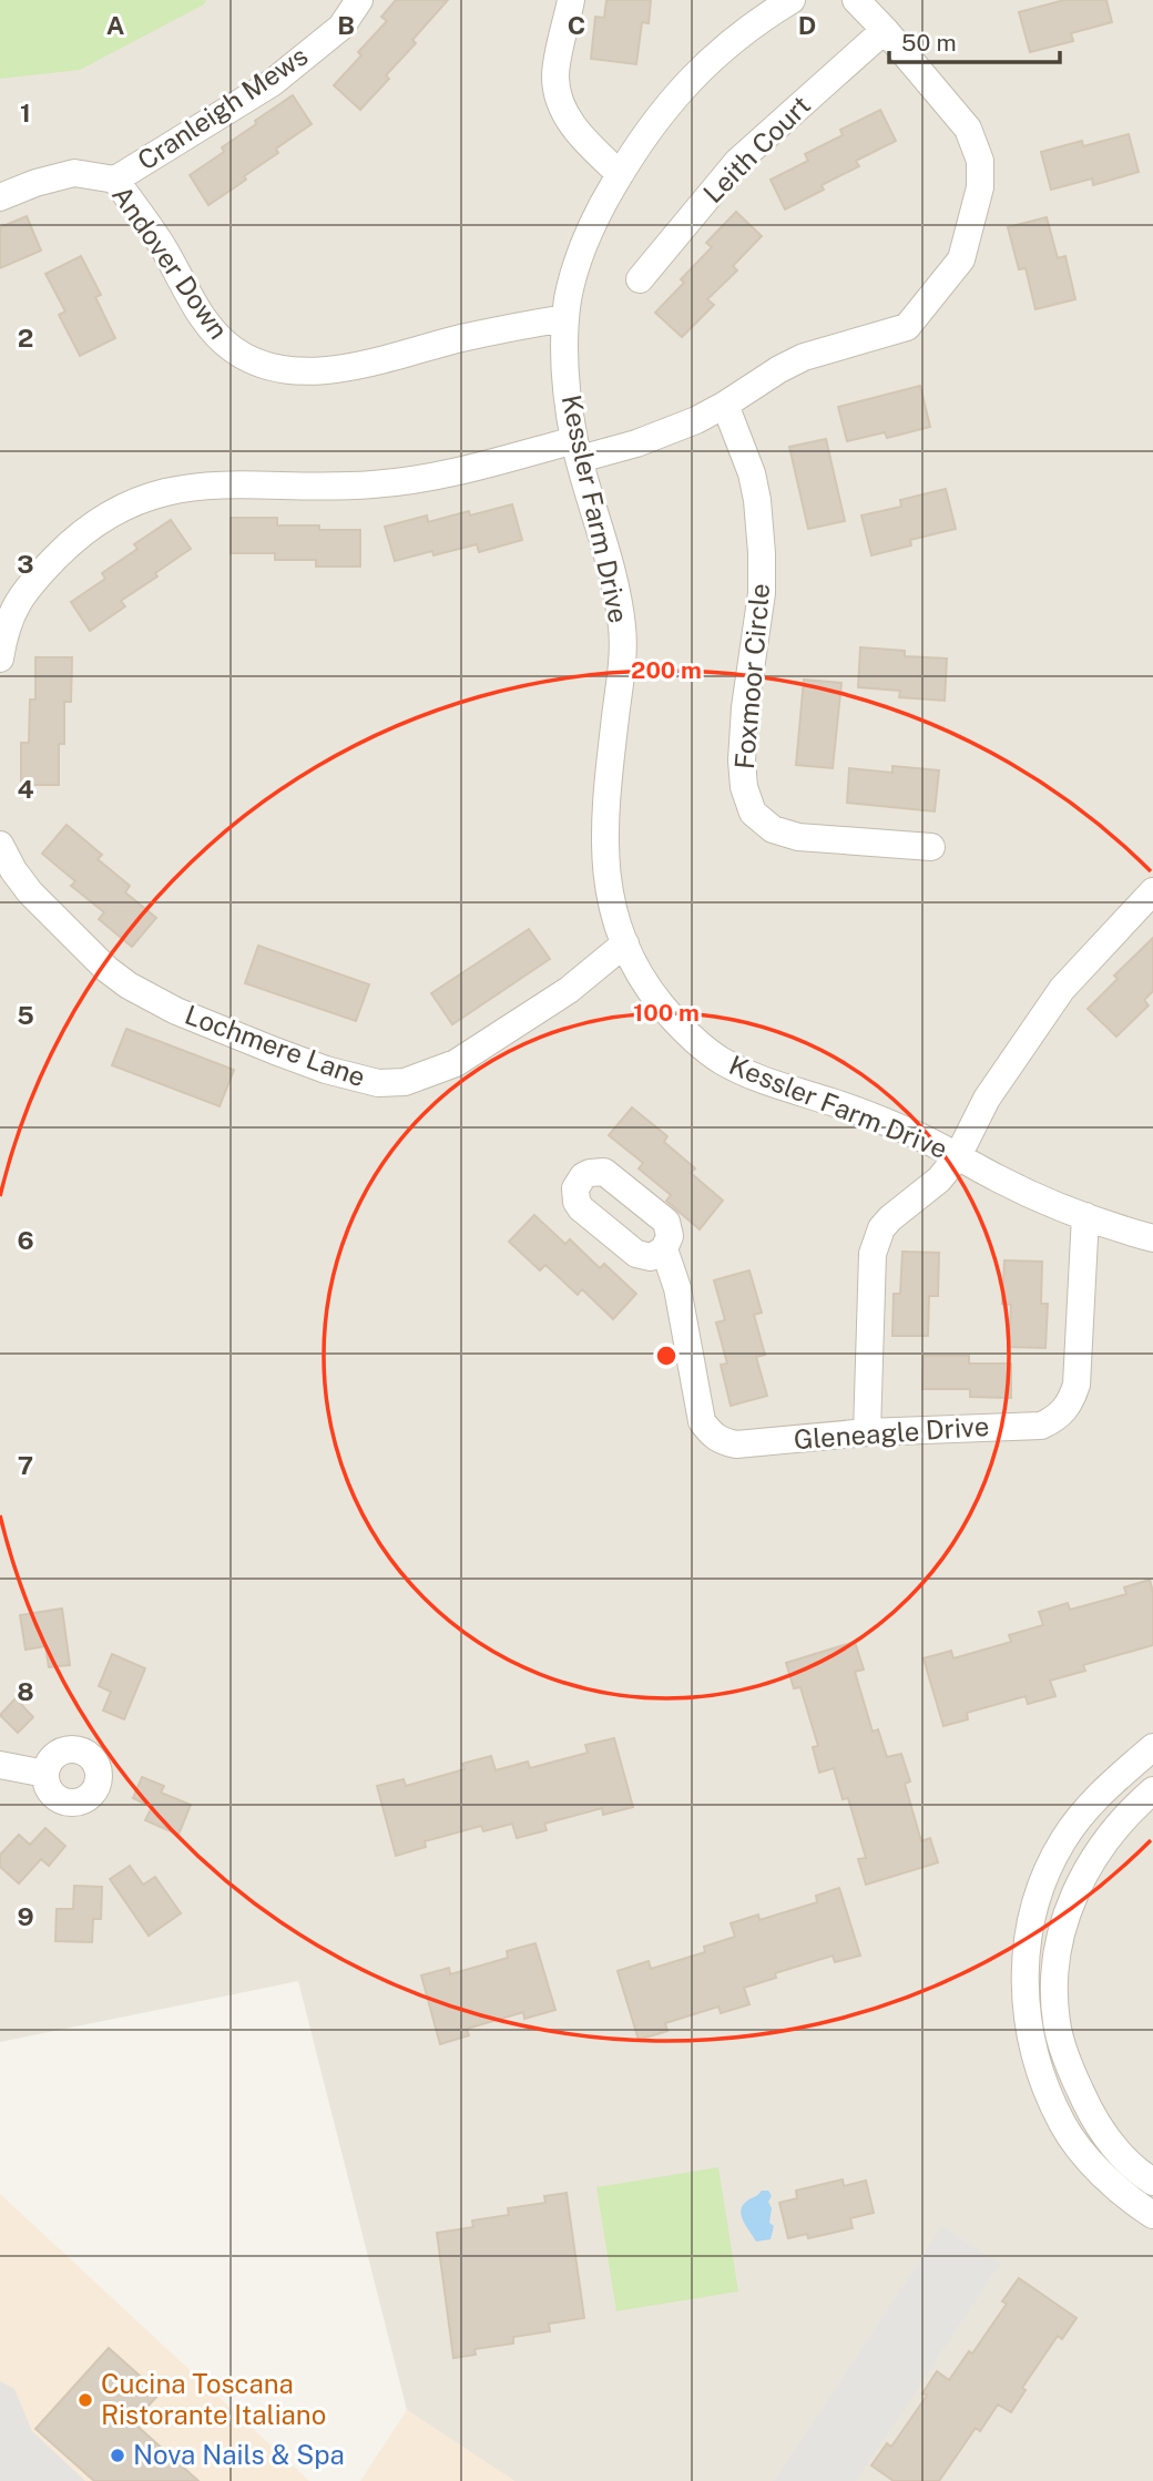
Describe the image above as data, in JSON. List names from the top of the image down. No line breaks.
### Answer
{"streets":{"street":["Cranleigh Mews","Leith Court","Andover Down","Kessler Farm Drive","Foxmoor Circle","Lochmere Lane","Gleneagle Drive"]},"crossings":[["Cranleigh Mews","Andover Down"],["Andover Down","Kessler Farm Drive"],["Kessler Farm Drive","Lochmere Lane"],["Kessler Farm Drive","Gleneagle Drive"]],"places":["Cucina Toscana Ristorante Italiano","Nova Nails & Spa"],"scale_bar":"50 m","grid":{"columns":["A","B","C","D"],"rows":["1","2","3","4","5","6","7","8","9"]},"rings":["200 m","100 m"]}
